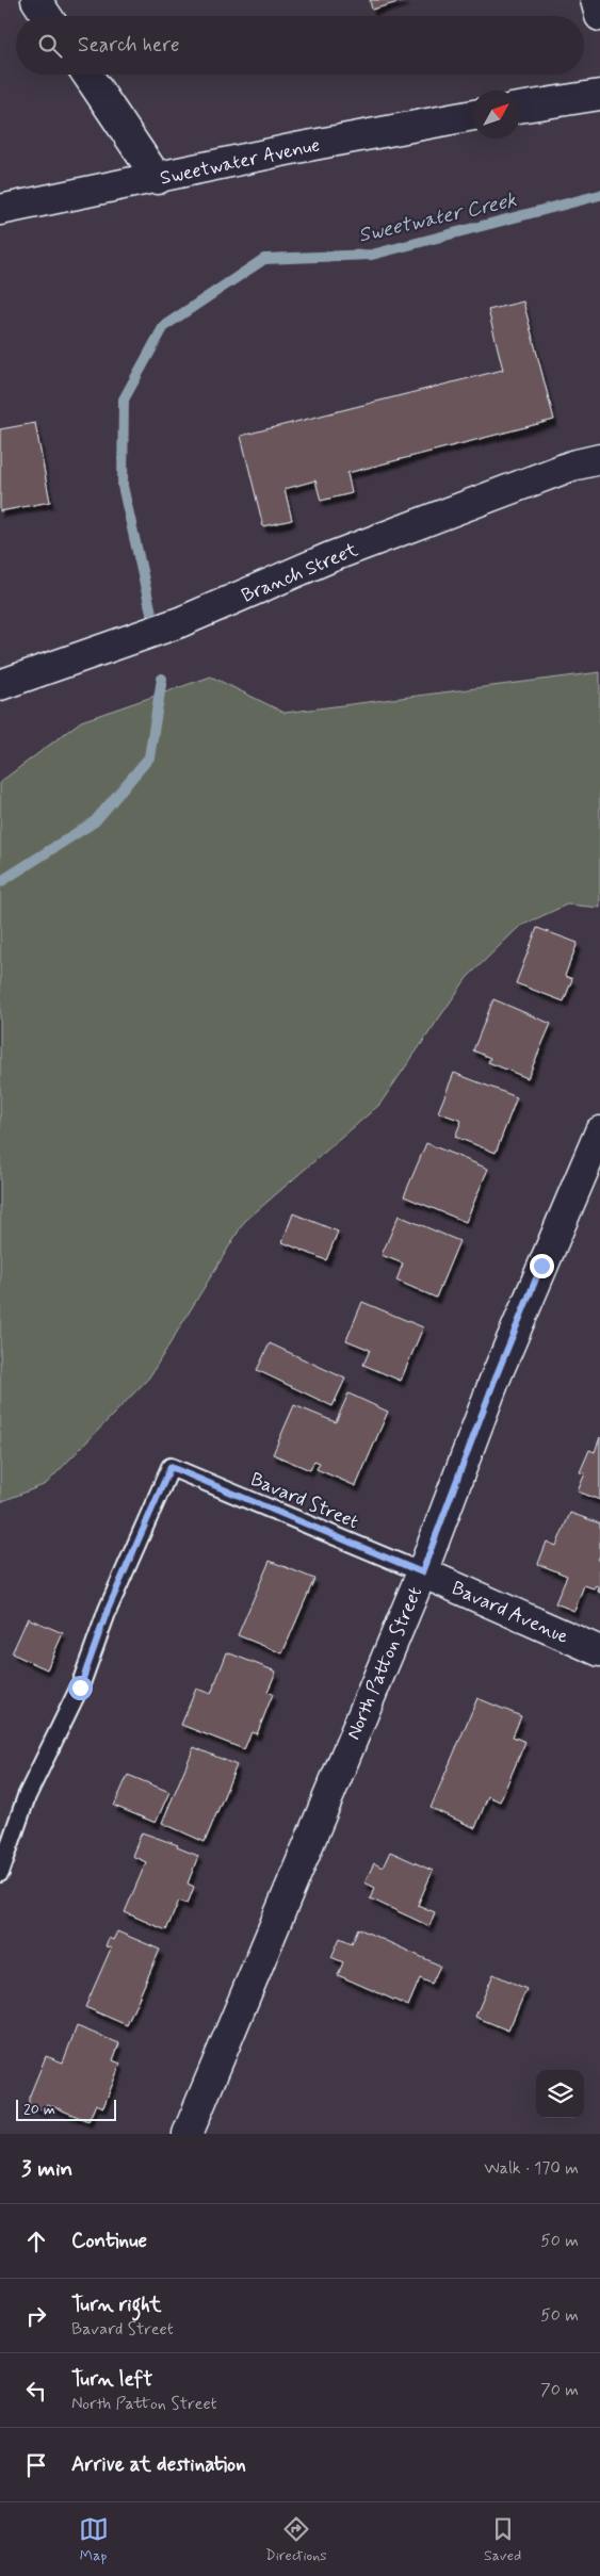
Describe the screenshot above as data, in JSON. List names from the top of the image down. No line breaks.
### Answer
{"streets":{"street":["Sweetwater Avenue","Branch Street","Bavard Avenue","North Patton Street"],"lane":["Bavard Street"]},"crossings":[["Bavard Street","Bavard Avenue"],["Bavard Street","North Patton Street"],["Bavard Avenue","North Patton Street"]],"water":["Sweetwater Creek"],"scale_bar":"20 m","north":"top right","page":{"search":"Search here","scale":"20 m","heading":["3 min","Walk · 170 m"],"list":[["Continue","50 m"],["Turn right","Bavard Street","50 m"],["Turn left","North Patton Street","70 m"],"Arrive at destination"],"nav":["Map","Directions","Saved"]}}
